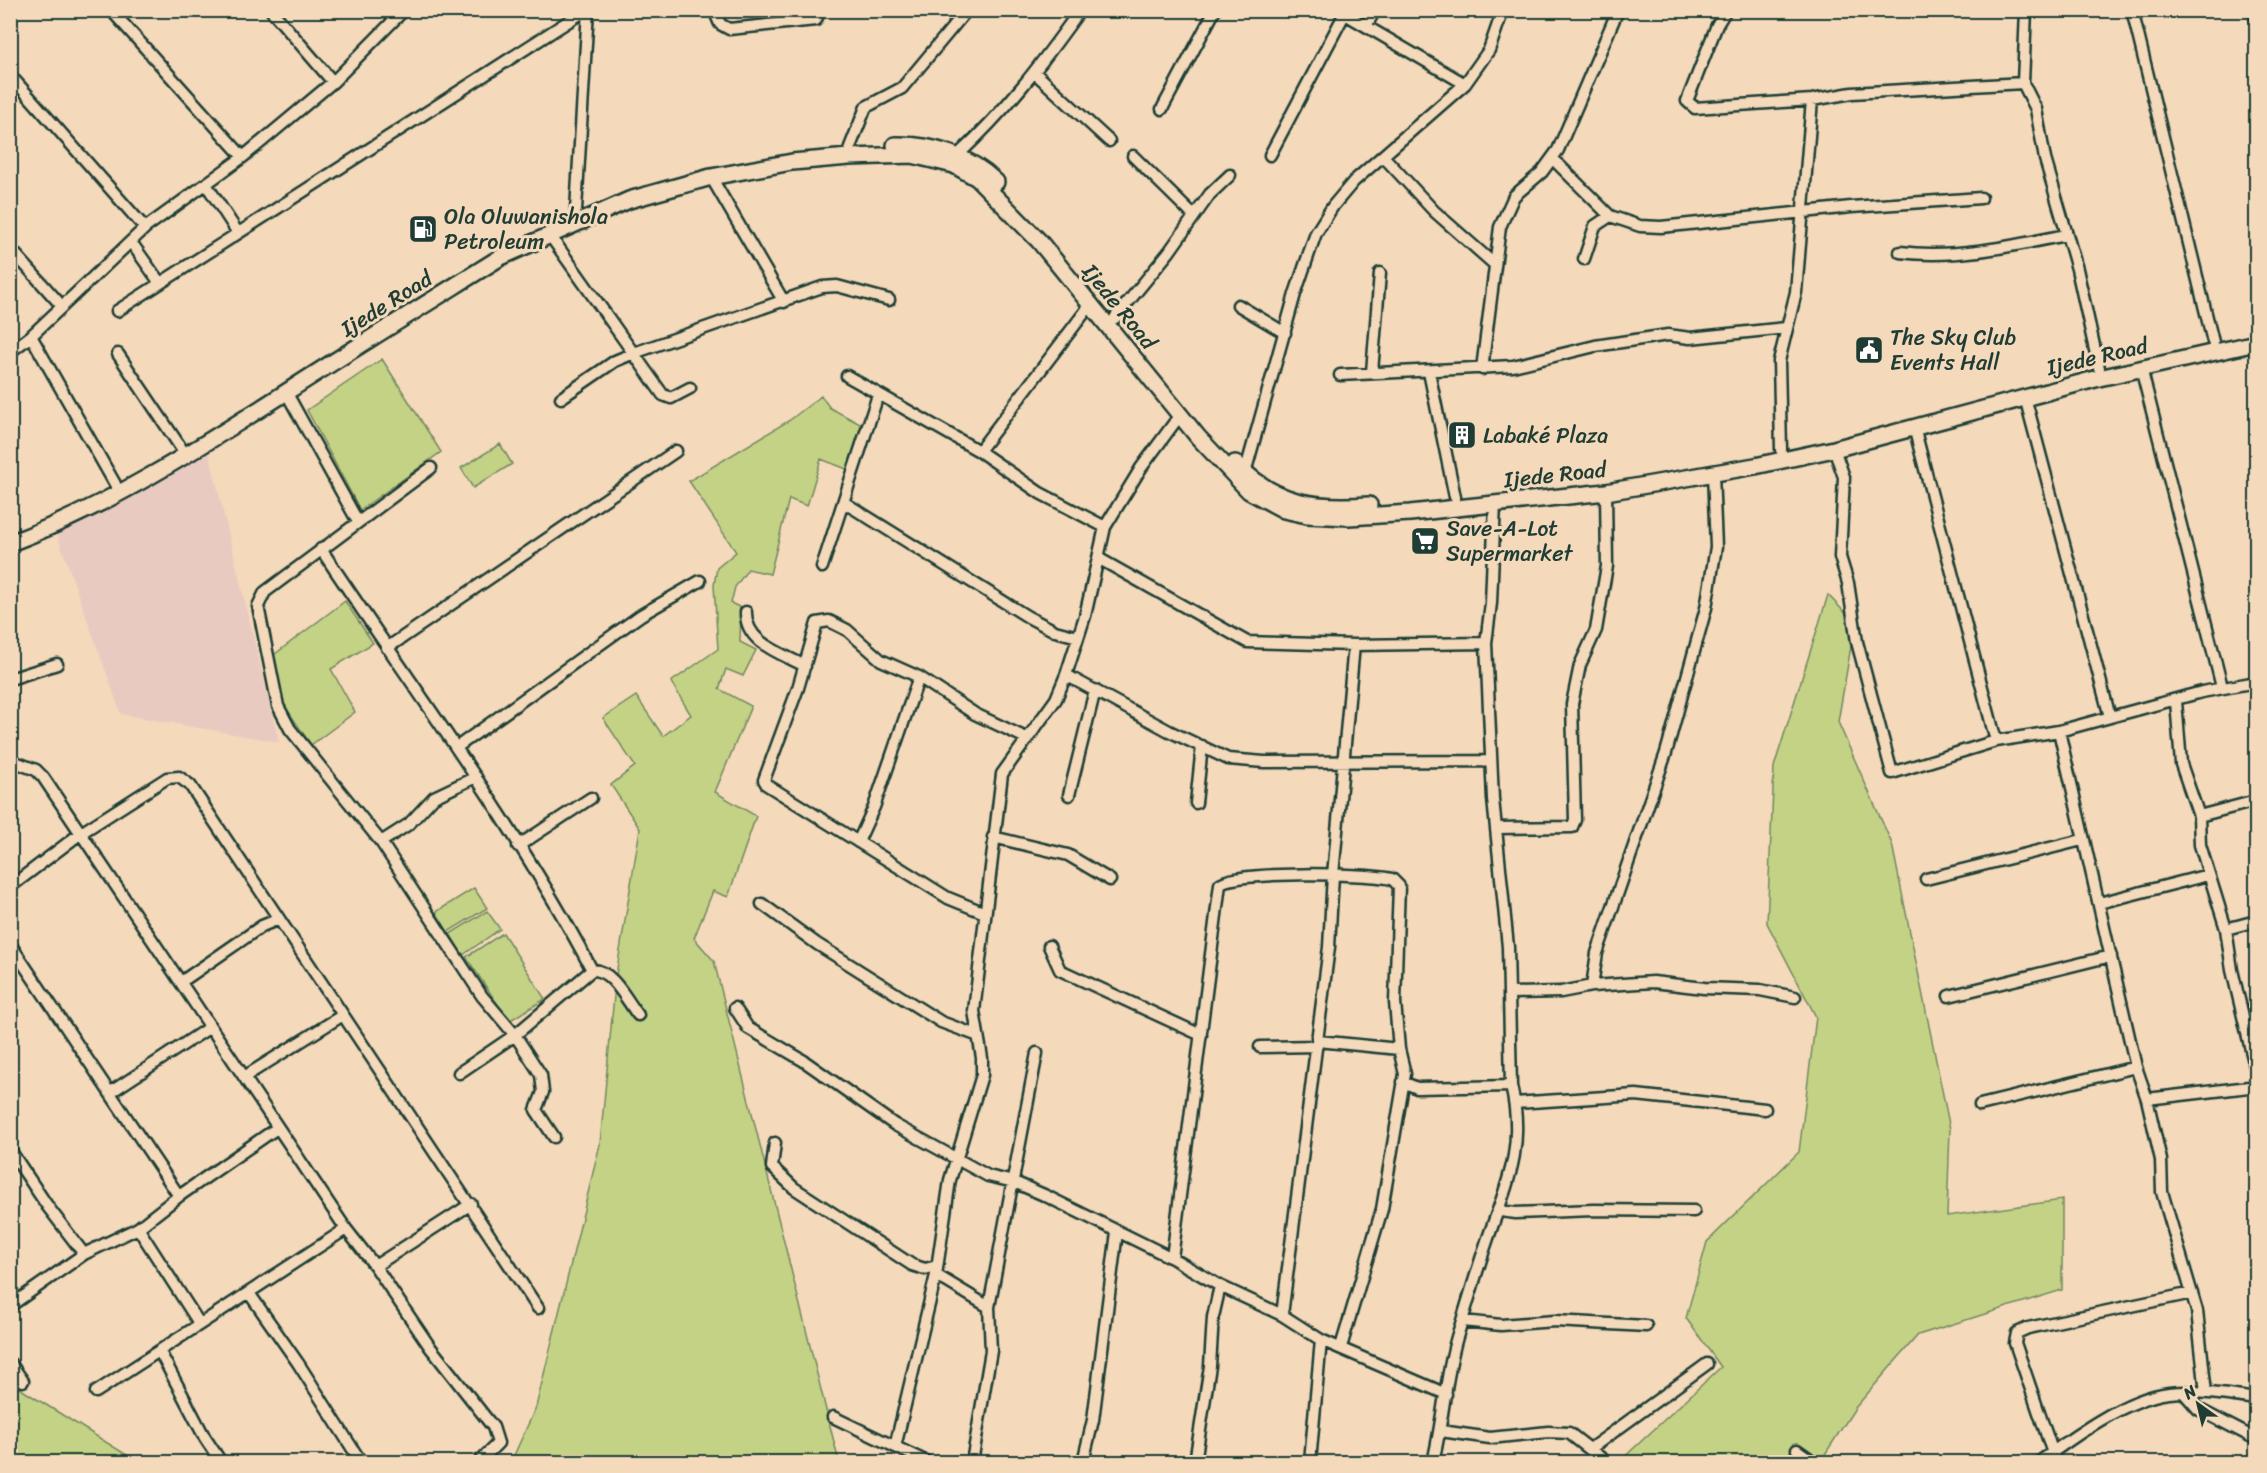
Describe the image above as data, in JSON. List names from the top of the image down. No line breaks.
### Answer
{"streets":{"main road":["Ijede Road"]},"places":{"fuel station":["Ola Oluwanishola Petroleum"],"public building":["The Sky Club Events Hall"],"building":["Labaké Plaza"],"supermarket":["Save-A-Lot Supermarket"]},"north":"top left"}
